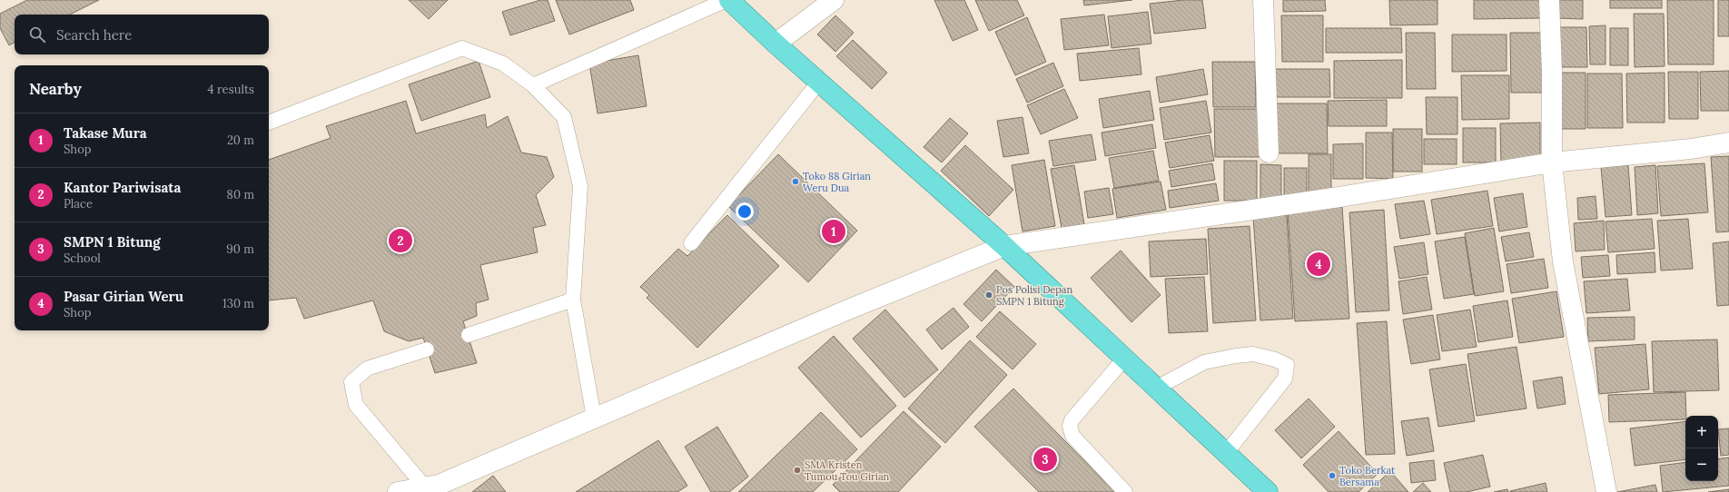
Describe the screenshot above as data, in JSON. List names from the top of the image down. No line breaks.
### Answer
{"places":["Toko 88 Girian Weru Dua","Pos Polisi Depan SMPN 1 Bitung","SMA Kristen Tumou Tou Girian","Toko Berkat Bersama"],"page":{"search":"Search here","heading":["Nearby","4 results"],"list":[{"mark":"1","name":"Takase Mura","note":"Shop","value":"20 m"},{"mark":"2","name":"Kantor Pariwisata","note":"Place","value":"80 m"},{"mark":"3","name":"SMPN 1 Bitung","note":"School","value":"90 m"},{"mark":"4","name":"Pasar Girian Weru","note":"Shop","value":"130 m"}],"pins":["1","2","4","3"],"map_buttons":["+","−"]}}
